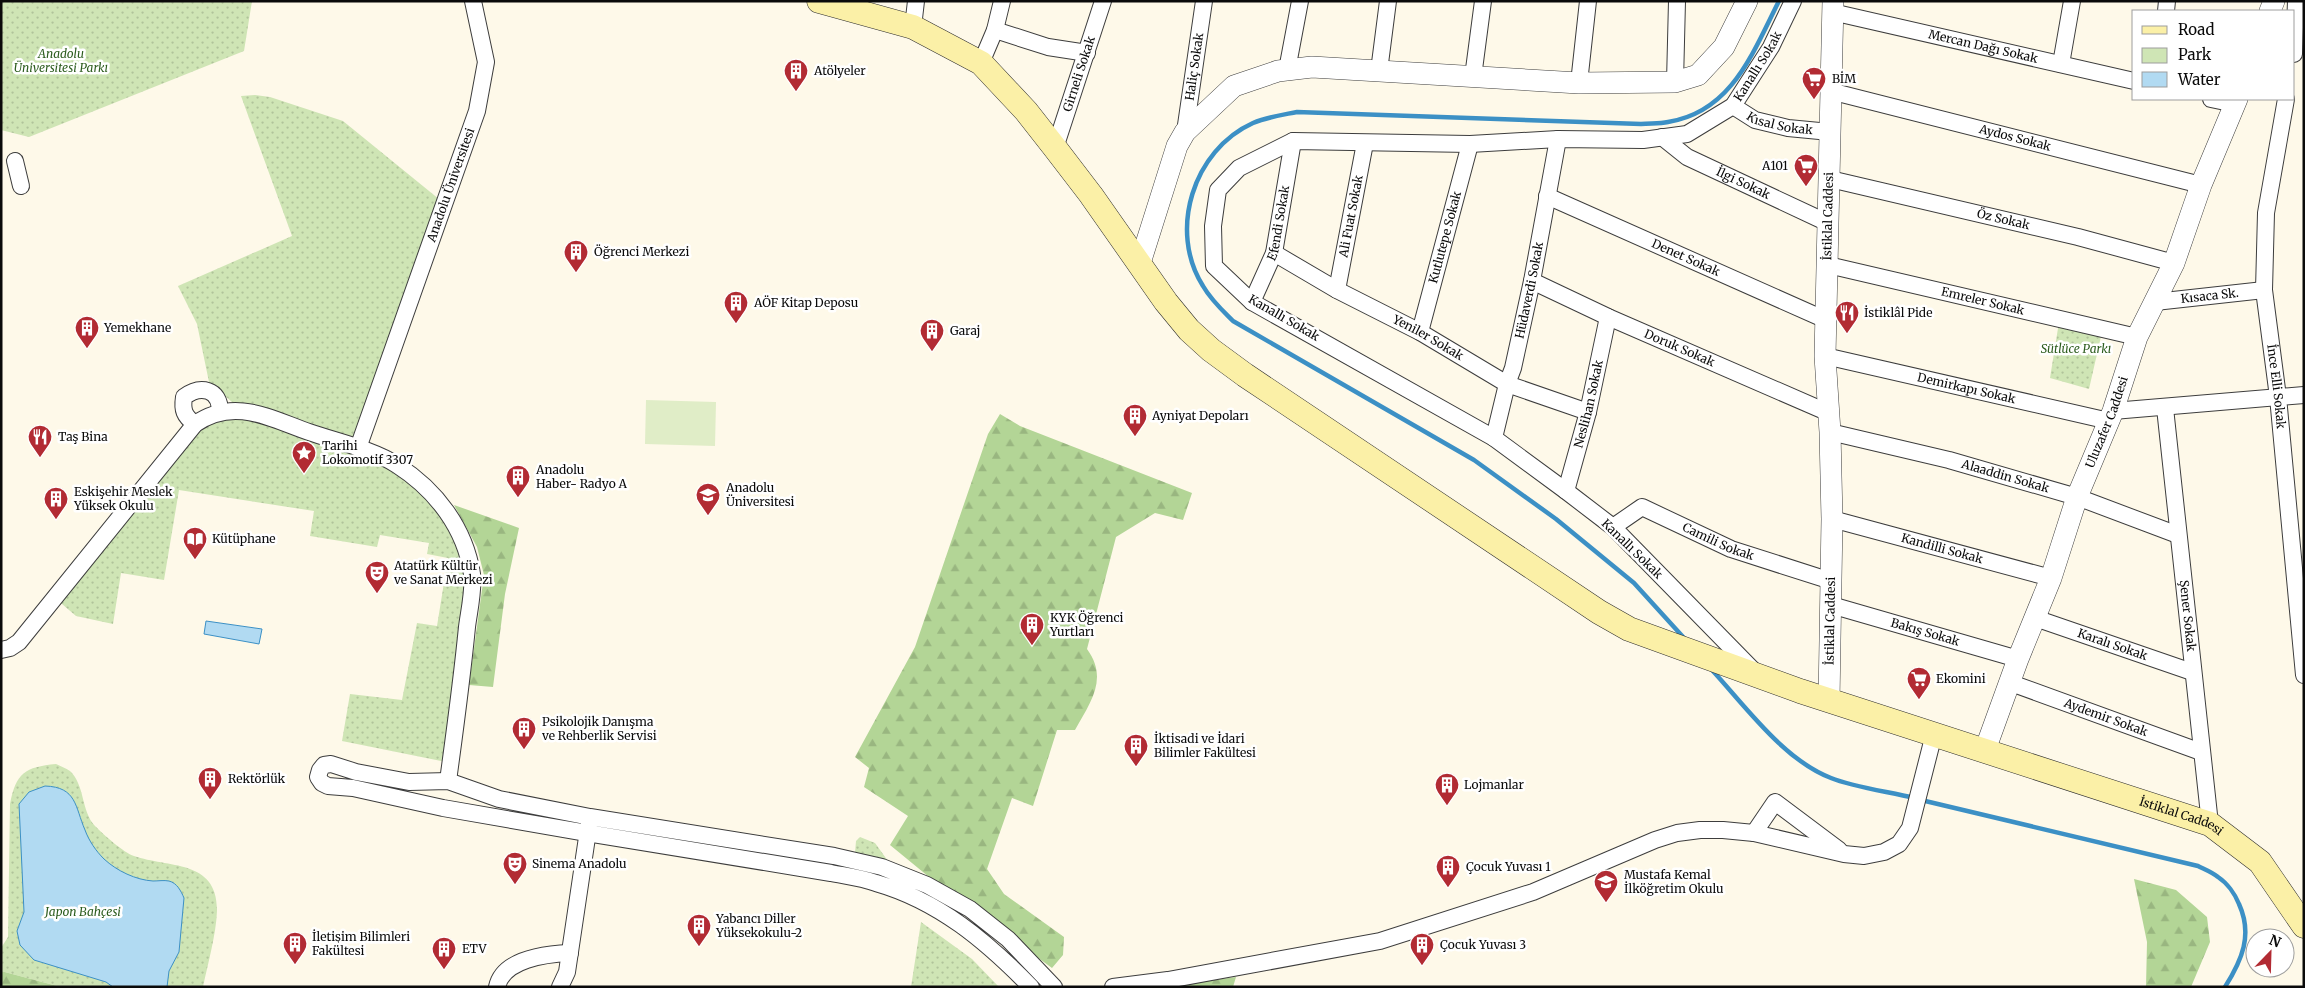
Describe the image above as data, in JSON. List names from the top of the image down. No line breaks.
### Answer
{"streets":{"main road":["Kanallı Sokak","İstiklal Caddesi"],"street":["Mercan Dağı Sokak","Haliç Sokak","Girneli Sokak","Kısal Sokak","Aydos Sokak","İlgi Sokak","Anadolu Üniversitesi","Ali Fuat Sokak","Öz Sokak","Efendi Sokak","Kutlutepe Sokak","Denet Sokak","Hüdaverdi Sokak","Kısaca Sk.","Emreler Sokak","Yeniler Sokak","Doruk Sokak","İnce Elli Sokak","Demirkapı Sokak","Neslihan Sokak","Uluzafer Caddesi","Alaaddin Sokak","Camili Sokak","Kandilli Sokak","Şener Sokak","Bakış Sokak","Karalı Sokak","Aydemir Sokak"]},"crossings":[["Mercan Dağı Sokak","İstiklal Caddesi"],["Kanallı Sokak","Kısal Sokak"],["Kanallı Sokak","İlgi Sokak"],["Kanallı Sokak","İstiklal Caddesi"],["Kanallı Sokak","Ali Fuat Sokak"],["Kanallı Sokak","Efendi Sokak"],["Kanallı Sokak","Kutlutepe Sokak"],["Kanallı Sokak","Hüdaverdi Sokak"],["Kanallı Sokak","Neslihan Sokak"],["Kanallı Sokak","Camili Sokak"],["Kısal Sokak","İstiklal Caddesi"],["Aydos Sokak","İstiklal Caddesi"],["Aydos Sokak","Uluzafer Caddesi"],["İlgi Sokak","İstiklal Caddesi"],["İstiklal Caddesi","Öz Sokak"],["İstiklal Caddesi","Denet Sokak"],["İstiklal Caddesi","Emreler Sokak"],["İstiklal Caddesi","Doruk Sokak"],["İstiklal Caddesi","Demirkapı Sokak"],["İstiklal Caddesi","Uluzafer Caddesi"],["İstiklal Caddesi","Alaaddin Sokak"],["İstiklal Caddesi","Camili Sokak"],["İstiklal Caddesi","Kandilli Sokak"],["İstiklal Caddesi","Şener Sokak"],["İstiklal Caddesi","Bakış Sokak"],["Ali Fuat Sokak","Yeniler Sokak"],["Öz Sokak","Uluzafer Caddesi"],["Efendi Sokak","Yeniler Sokak"],["Kutlutepe Sokak","Yeniler Sokak"],["Denet Sokak","Hüdaverdi Sokak"],["Hüdaverdi Sokak","Yeniler Sokak"],["Hüdaverdi Sokak","Doruk Sokak"],["Kısaca Sk.","İnce Elli Sokak"],["Kısaca Sk.","Uluzafer Caddesi"],["Emreler Sokak","Uluzafer Caddesi"],["Yeniler Sokak","Neslihan Sokak"],["Doruk Sokak","Neslihan Sokak"],["Doruk Sokak","Alaaddin Sokak"],["İnce Elli Sokak","Demirkapı Sokak"],["Demirkapı Sokak","Uluzafer Caddesi"],["Demirkapı Sokak","Şener Sokak"],["Uluzafer Caddesi","Alaaddin Sokak"],["Uluzafer Caddesi","Kandilli Sokak"],["Uluzafer Caddesi","Bakış Sokak"],["Uluzafer Caddesi","Karalı Sokak"],["Uluzafer Caddesi","Aydemir Sokak"],["Alaaddin Sokak","Şener Sokak"],["Şener Sokak","Karalı Sokak"],["Şener Sokak","Aydemir Sokak"]],"parks":["Anadolu Üniversitesi Parkı","Sütlüce Parkı","Japon Bahçesi"],"places":{"building":["Atölyeler","Öğrenci Merkezi","AÖF Kitap Deposu","Yemekhane","Garaj","Ayniyat Depoları","Anadolu Haber- Radyo A","Eskişehir Meslek Yüksek Okulu","KYK Öğrenci Yurtları","Psikolojik Danışma ve Rehberlik Servisi","İktisadi ve İdari Bilimler Fakültesi","Rektörlük","Lojmanlar","Çocuk Yuvası 1","Yabancı Diller Yüksekokulu-2","İletişim Bilimleri Fakültesi","Çocuk Yuvası 3","ETV"],"supermarket":["BİM","A101","Ekomini"],"restaurant":["İstiklâl Pide","Taş Bina"],"place":["Tarihi Lokomotif 3307"],"school or university":["Anadolu Üniversitesi","Mustafa Kemal İlköğretim Okulu"],"library":["Kütüphane"],"theatre":["Atatürk Kültür ve Sanat Merkezi","Sinema Anadolu"]},"legend":["Road","Park","Water"],"north":"top right"}
